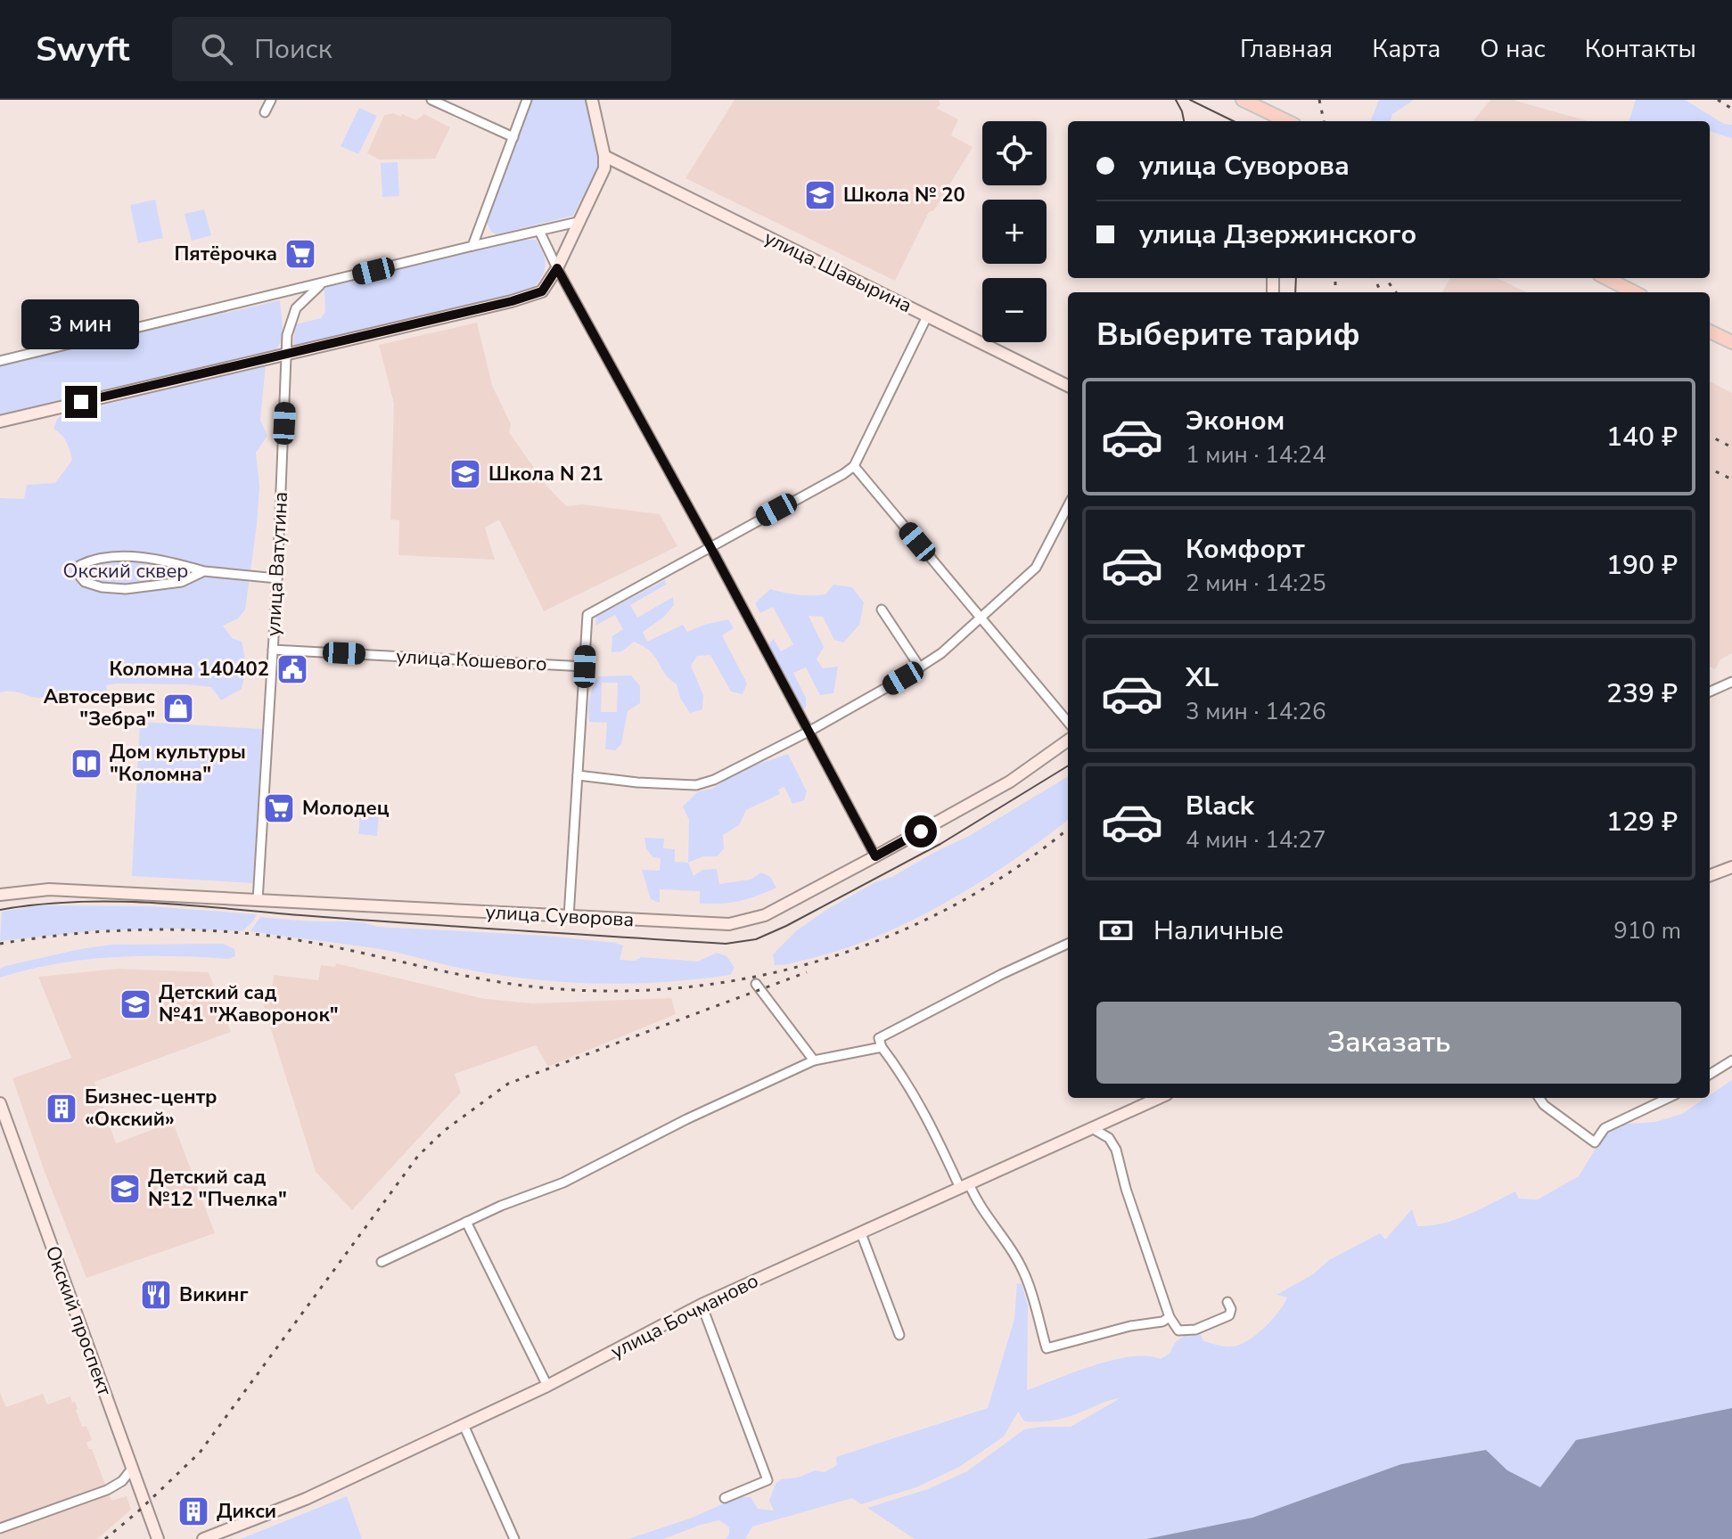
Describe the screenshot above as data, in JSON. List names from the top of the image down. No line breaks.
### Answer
{"streets":{"street":["улица Шавырина","улица Ватутина","улица Кошевого","улица Суворова","улица Бочманово","Окский проспект"]},"crossings":[["улица Ватутина","улица Кошевого"],["улица Ватутина","улица Суворова"]],"parks":["Окский сквер"],"places":{"school or university":["Школа № 20","Школа N 21","Детский сад №41 \"Жаворонок\"","Детский сад №12 \"Пчелка\""],"supermarket":["Пятёрочка","Молодец"],"public building":["Коломна 140402"],"shop":["Автосервис \"Зебра\""],"library":["Дом культуры \"Коломна\""],"building":["Бизнес-центр «Окский»","Дикси"],"restaurant":["Викинг"]},"page":{"header":"Swyft","search":"Поиск","nav":["Главная","Карта","О нас","Контакты"],"map_buttons":["+","−"],"banner":["улица Суворова","улица Дзержинского"],"heading":"Выберите тариф","bubble":"3 мин","list":[{"name":"Эконом","note":"1 мин · 14:24","value":"140 ₽"},{"name":"Комфорт","note":"2 мин · 14:25","value":"190 ₽"},{"name":"XL","note":"3 мин · 14:26","value":"239 ₽"},{"name":"Black","note":"4 мин · 14:27","value":"129 ₽"}],"pay":["Наличные","910 m"],"buttons":"Заказать"}}
